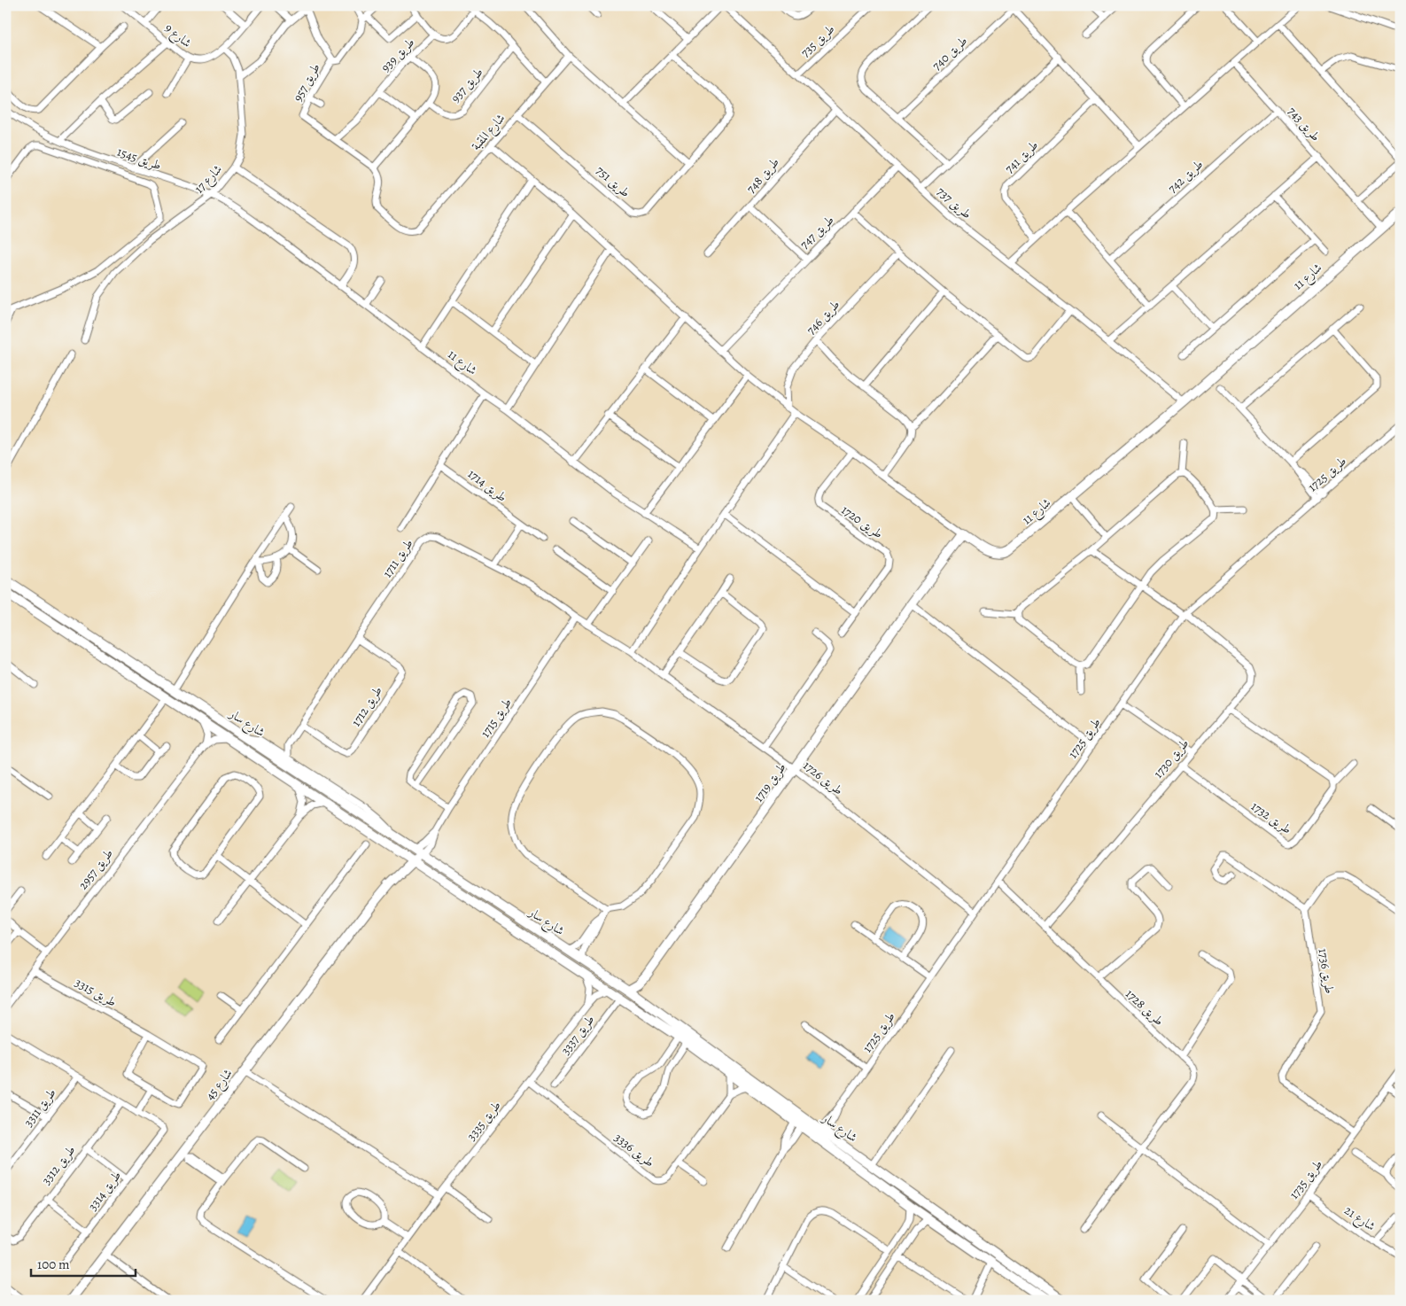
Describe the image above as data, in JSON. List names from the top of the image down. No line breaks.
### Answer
{"streets":{"street":["شارع 9","طريق 735","طريق 740","طريق 939","طريق 957","طريق 937","طريق 743","شارع المقبة","طريق 741","طريق 1545","طريق 748","طريق 742","شارع 17","طريق 751","طريق 737","طريق 747","شارع 11","طريق 746","طريق 1725","طريق 1714","طريق 1720","طريق 1711","طريق 1712","طريق 1715","شارع سار","طريق 1730","طريق 1726","طريق 1719","طريق 1732","طريق 2957","طريق 1736","طريق 3315","طريق 1728","طريق 3337","شارع 45","طريق 3311","طريق 3335","طريق 3336","طريق 3312","طريق 1735","طريق 3314","شارع 21"]},"crossings":[["شارع 9","شارع 17"],["طريق 735","طريق 737"],["طريق 939","طريق 957"],["طريق 939","طريق 937"],["طريق 937","شارع المقبة"],["طريق 743","طريق 742"],["طريق 743","شارع 11"],["شارع المقبة","طريق 751"],["شارع المقبة","شارع 11"],["طريق 1545","شارع 17"],["طريق 1545","شارع 11"],["طريق 748","طريق 737"],["طريق 748","طريق 747"],["شارع 17","شارع 11"],["طريق 737","طريق 747"],["طريق 737","شارع 11"],["شارع 11","طريق 746"],["شارع 11","طريق 1720"],["شارع 11","طريق 1719"],["طريق 1725","شارع سار"],["طريق 1725","طريق 1730"],["طريق 1725","طريق 1726"],["طريق 1725","طريق 1728"],["طريق 1711","طريق 1712"],["طريق 1711","طريق 1715"],["طريق 1711","طريق 1726"],["طريق 1715","شارع سار"],["طريق 1715","شارع 45"],["شارع سار","طريق 1719"],["شارع سار","طريق 3337"],["شارع سار","شارع 45"],["شارع سار","طريق 3335"],["طريق 1730","طريق 1732"],["طريق 1730","طريق 1728"],["طريق 1726","طريق 1719"],["طريق 2957","طريق 3315"],["طريق 1736","طريق 1735"],["طريق 3335","طريق 3336"],["طريق 1735","شارع 21"]],"scale_bar":"100 m"}
